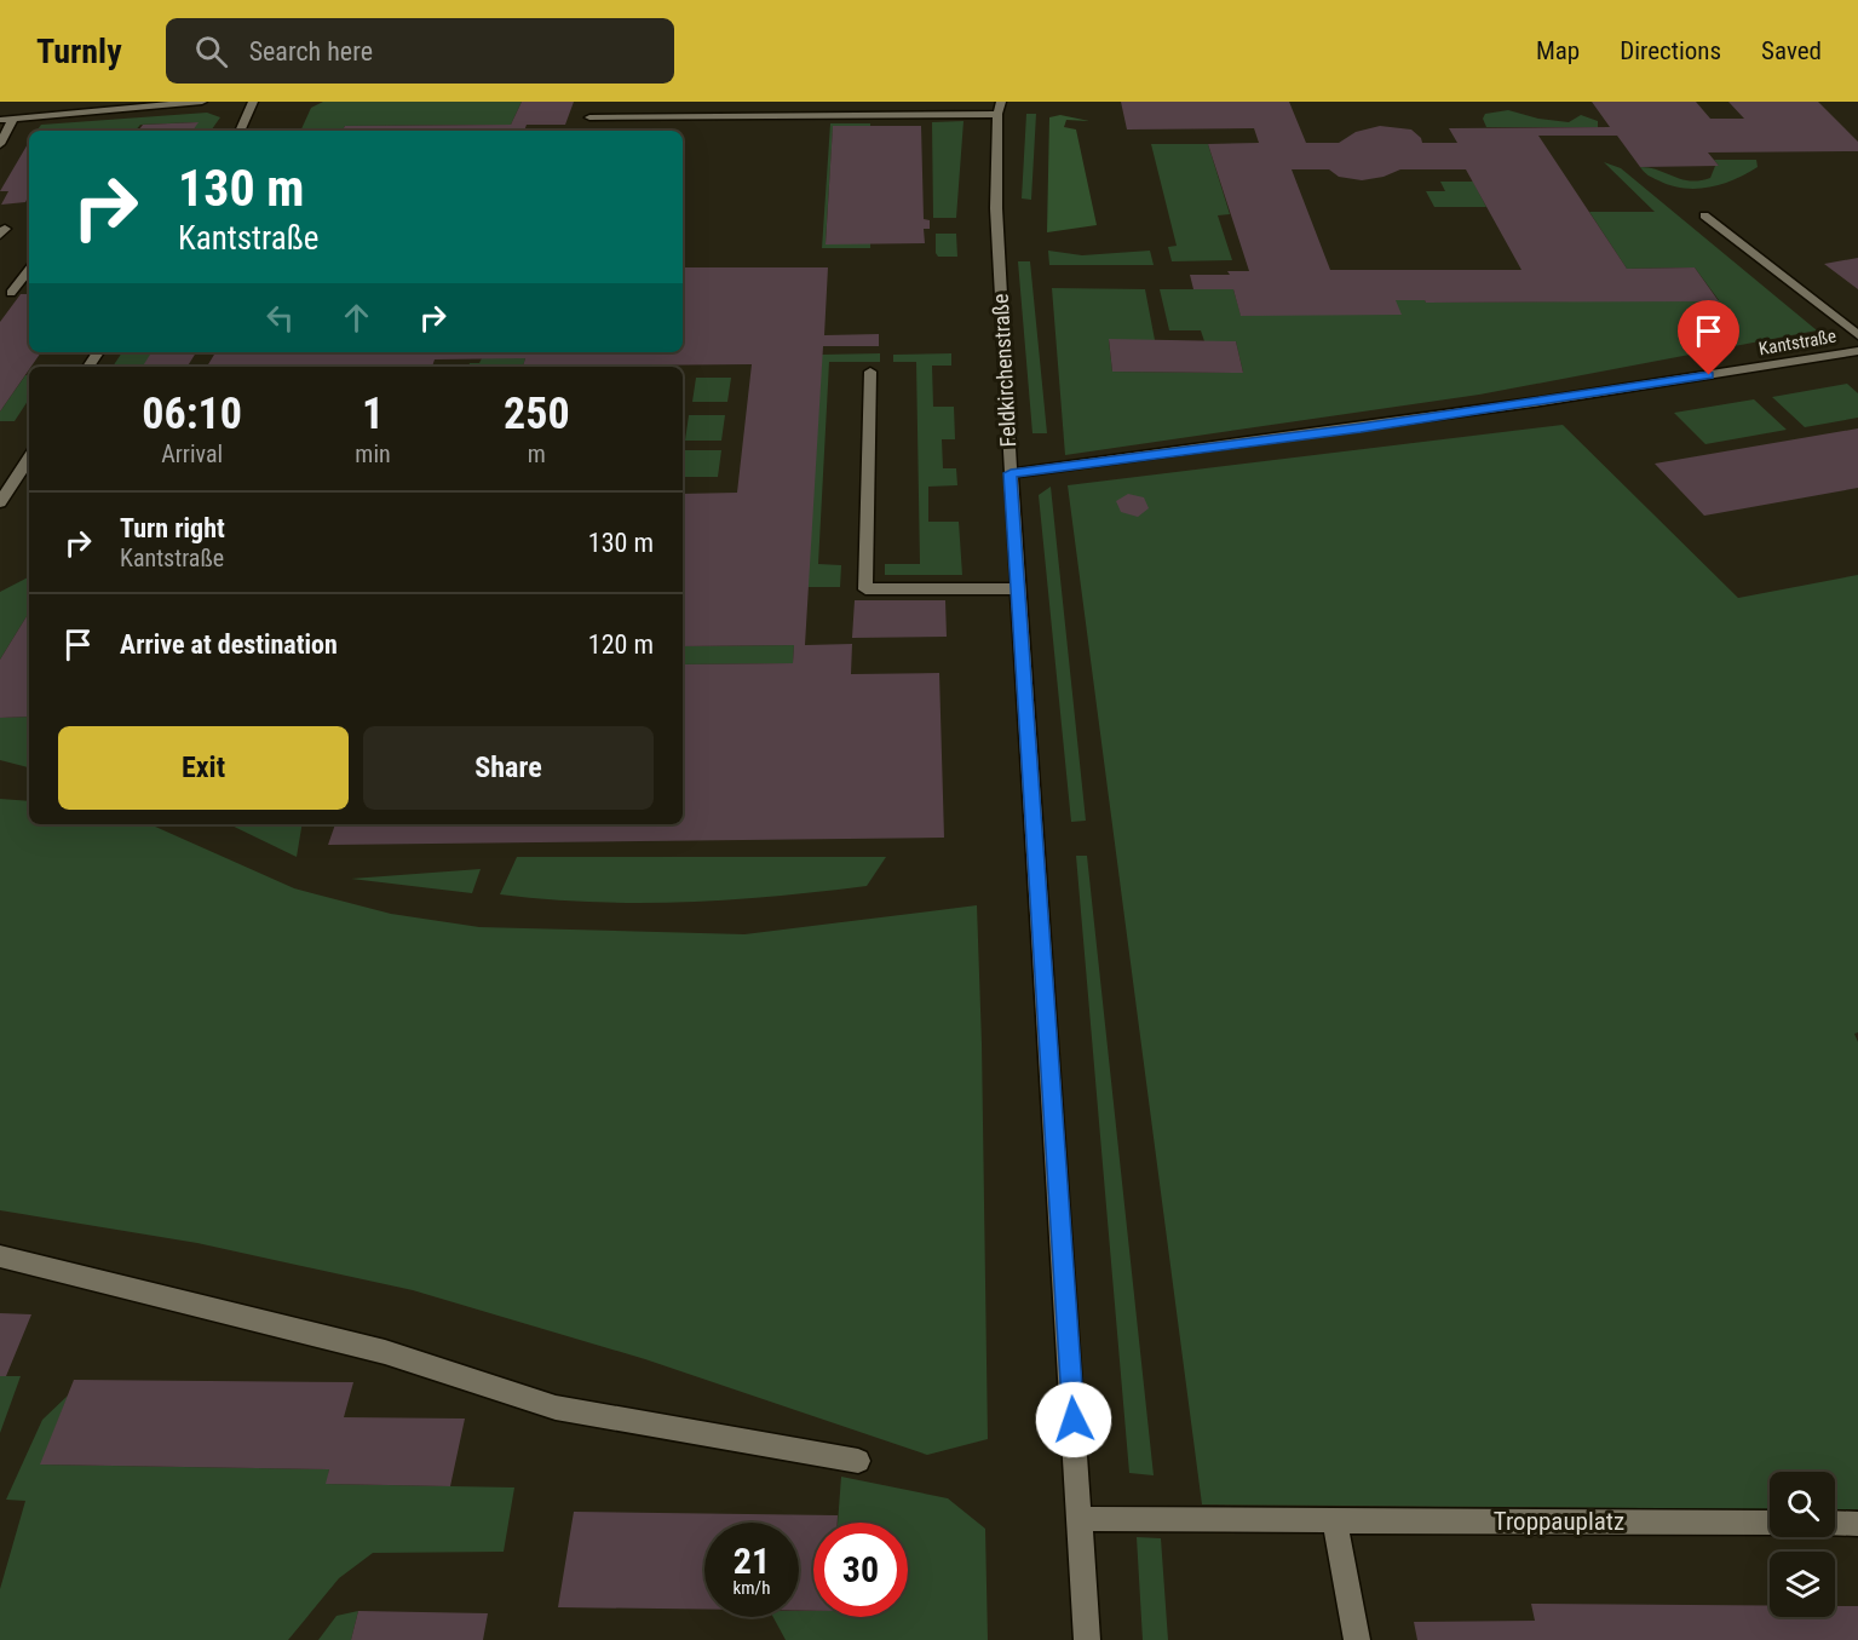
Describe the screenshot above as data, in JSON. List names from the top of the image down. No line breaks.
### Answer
{"streets":{"street":["Kantstraße","Feldkirchenstraße","Troppauplatz"]},"crossings":[["Kantstraße","Feldkirchenstraße"],["Feldkirchenstraße","Troppauplatz"]],"page":{"header":"Turnly","search":"Search here","nav":["Map","Directions","Saved"],"turn":["130 m","Kantstraße"],"eta":["06:10","Arrival","1","min","250","m"],"list":[{"name":"Turn right","note":"Kantstraße","value":"130 m"},{"name":"Arrive at destination","value":"120 m"}],"buttons":["Exit","Share"],"speed":"21 km/h","limit":"30"}}
